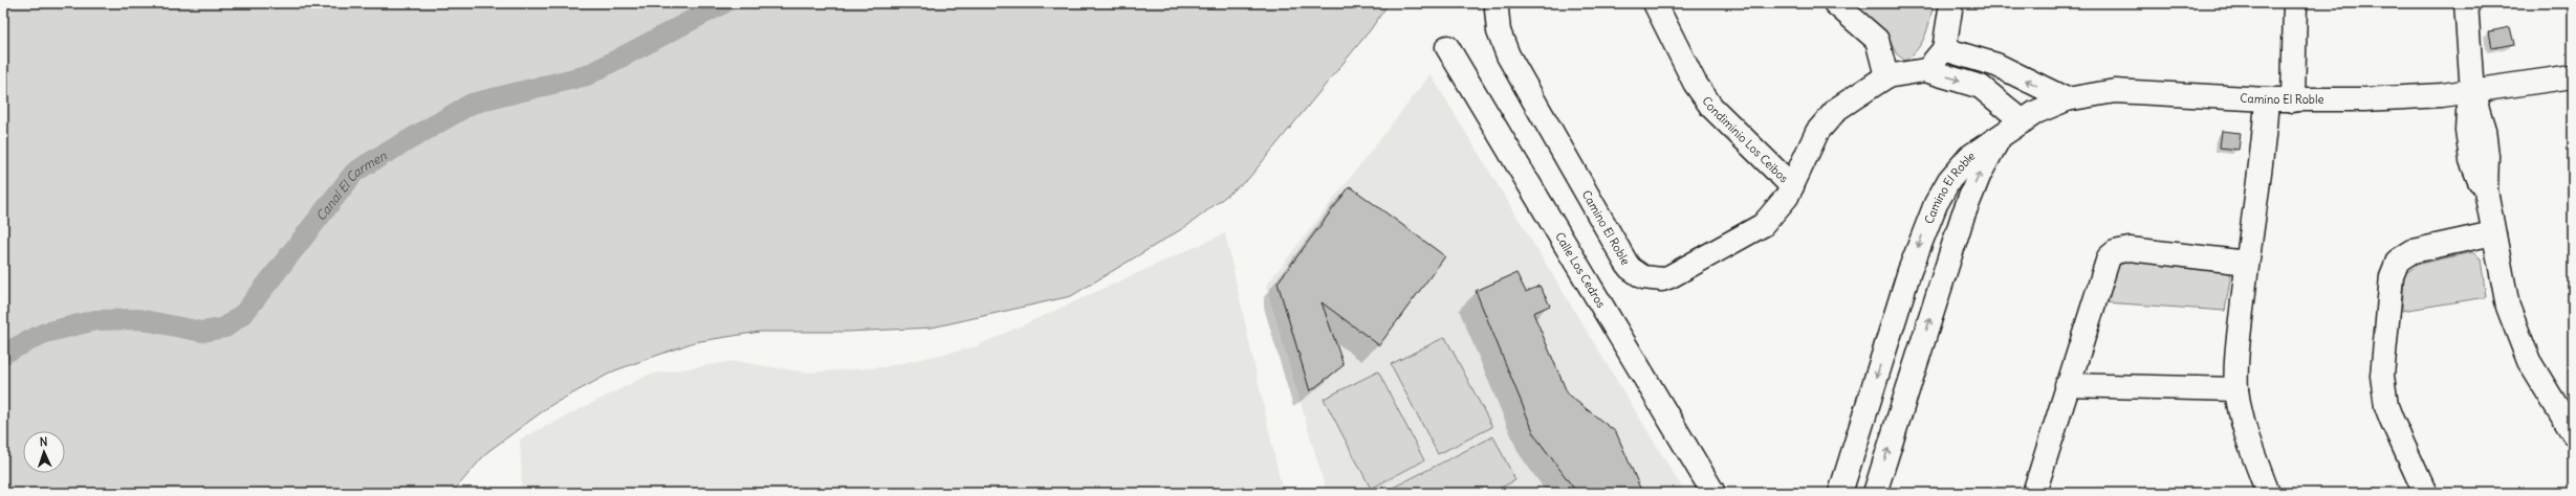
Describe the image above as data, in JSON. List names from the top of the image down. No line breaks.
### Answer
{"streets":{"street":["Camino El Roble","Condiminio Los Ceibos","Calle Los Cedros"]},"crossings":[["Camino El Roble","Condiminio Los Ceibos"]],"water":["Canal El Carmen"],"north":"top"}
